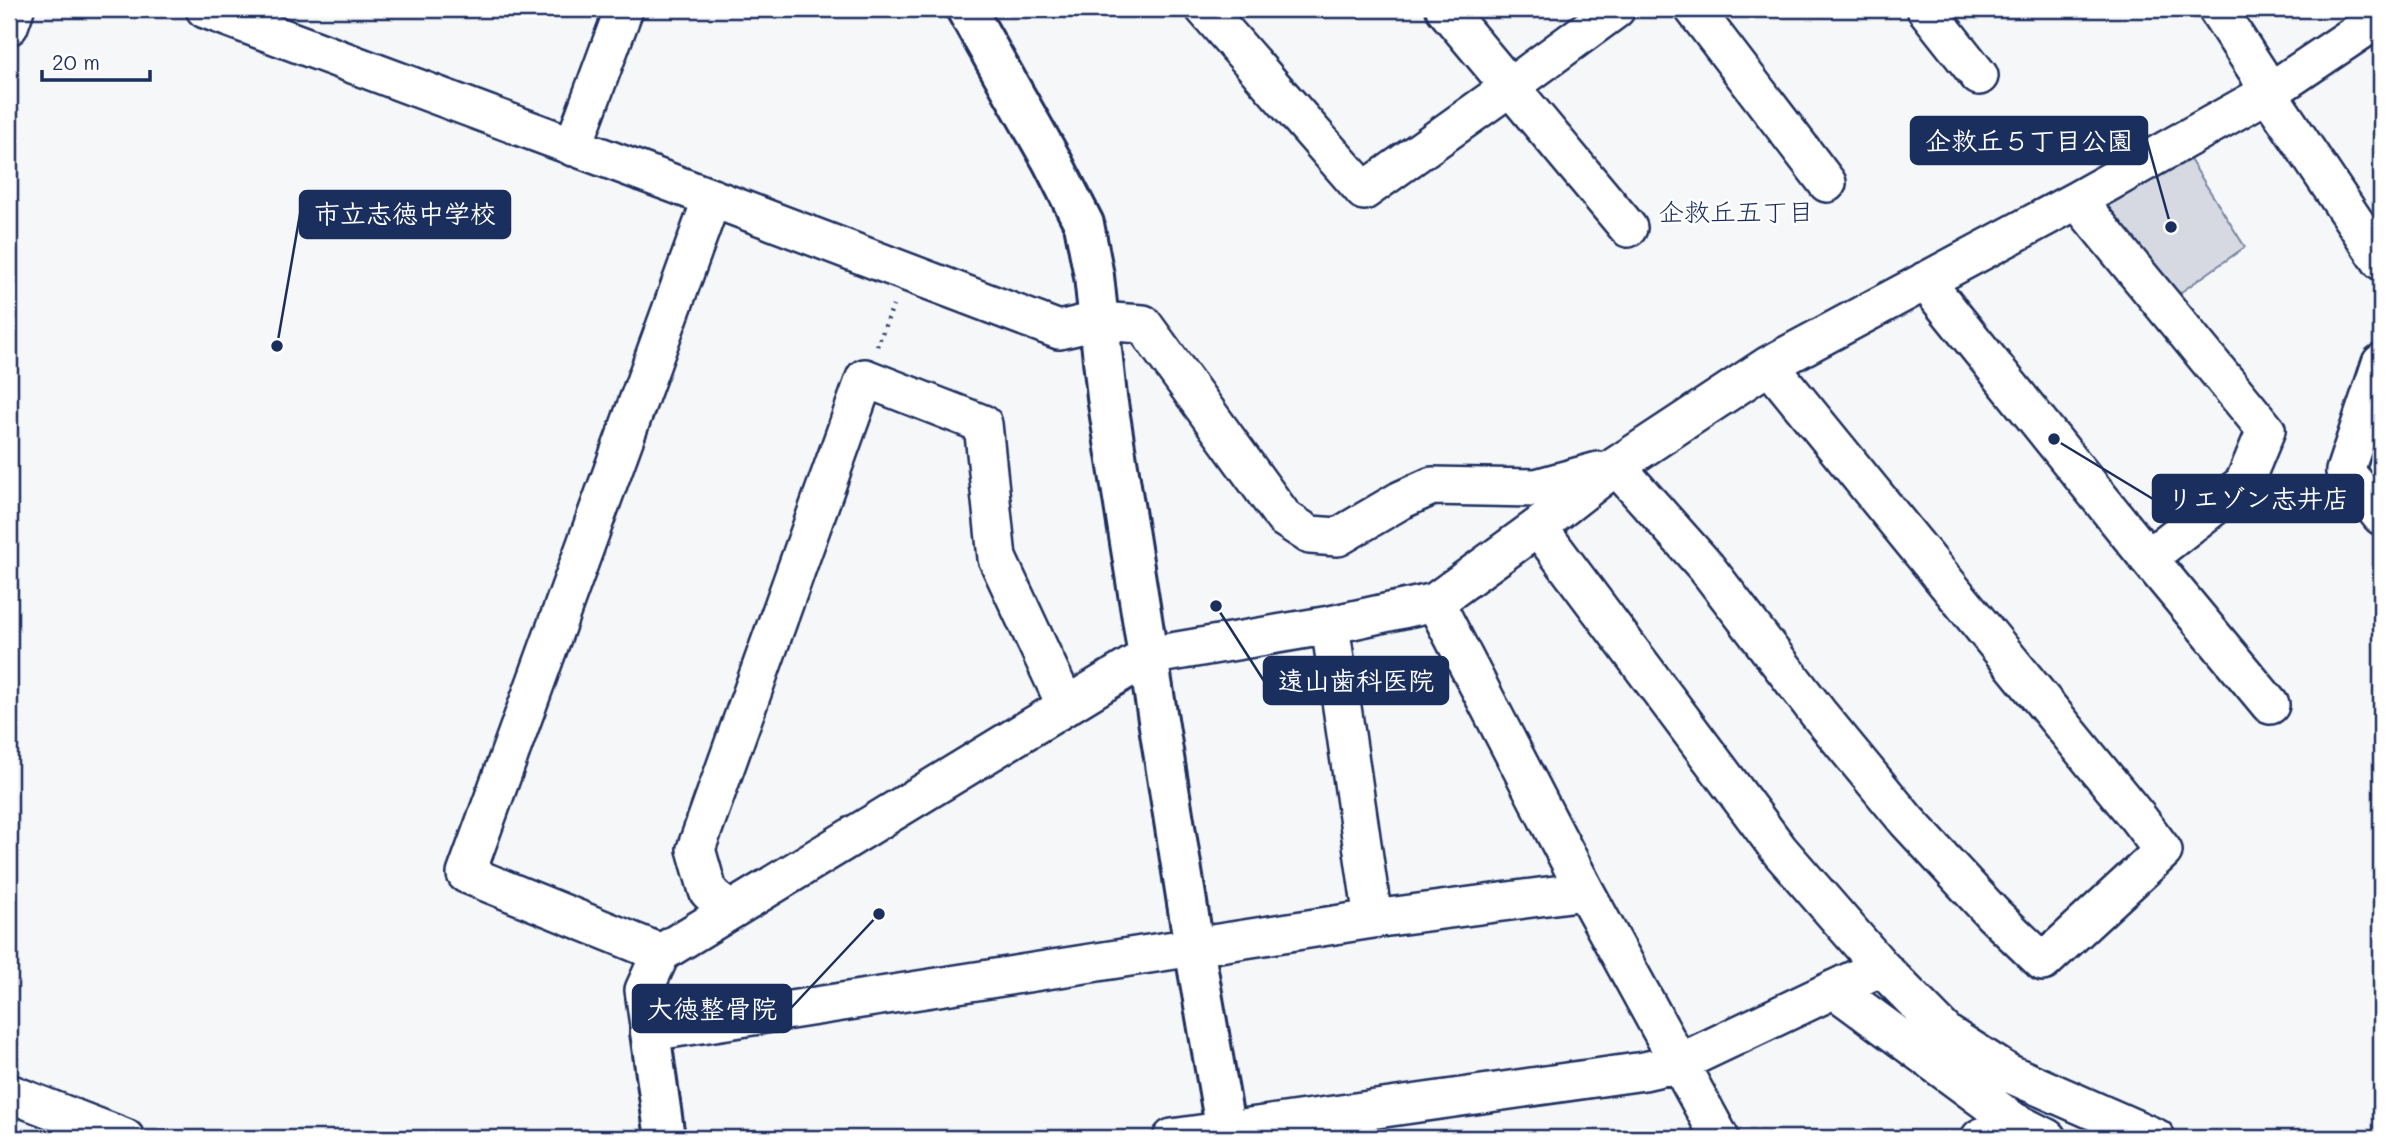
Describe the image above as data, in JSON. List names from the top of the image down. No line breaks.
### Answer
{"districts":["企救丘五丁目"],"places":["企救丘５丁目公園","市立志徳中学校","リエゾン志井店","遠山歯科医院","大徳整骨院"],"scale_bar":"20 m"}
